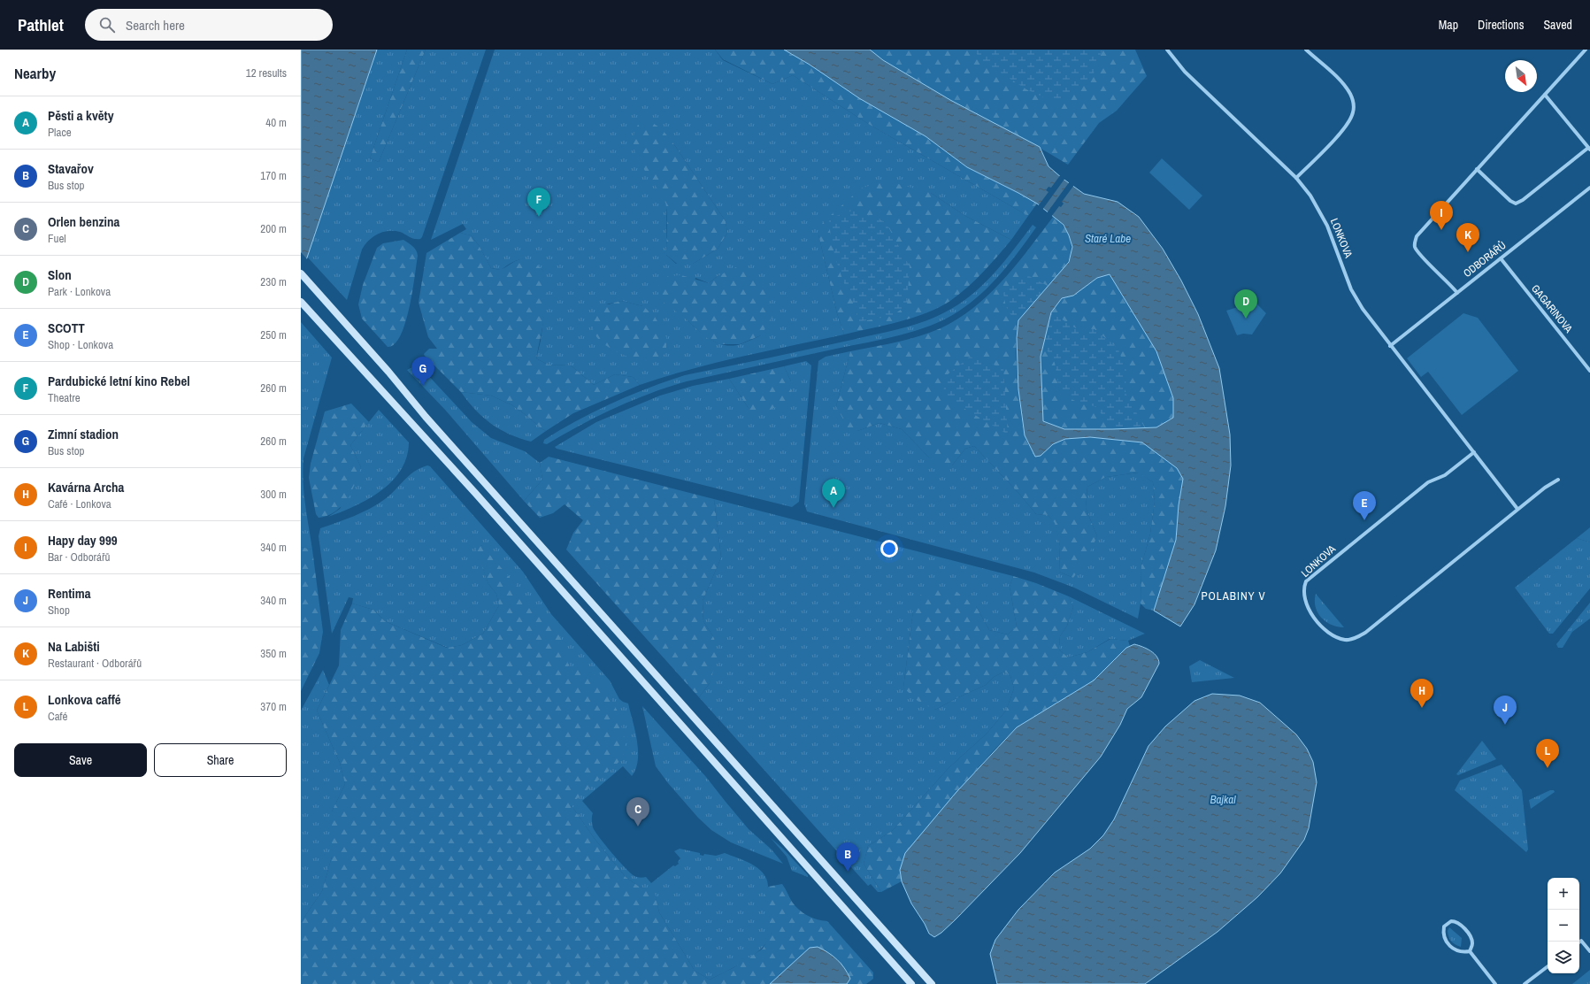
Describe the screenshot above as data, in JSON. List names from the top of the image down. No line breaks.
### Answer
{"streets":{"street":["LONKOVA","ODBORÁŘŮ","GAGARINOVA"]},"crossings":[["LONKOVA","ODBORÁŘŮ"],["ODBORÁŘŮ","GAGARINOVA"]],"districts":["POLABINY V"],"water":["Staré Labe","Bajkal"],"north":"bottom right","page":{"header":"Pathlet","search":"Search here","nav":["Map","Directions","Saved"],"heading":["Nearby","12 results"],"list":[{"mark":"A","name":"Pěsti a květy","note":"Place","value":"40 m"},{"mark":"B","name":"Stavařov","note":"Bus stop","value":"170 m"},{"mark":"C","name":"Orlen benzina","note":"Fuel","value":"200 m"},{"mark":"D","name":"Slon","note":"Park · Lonkova","value":"230 m"},{"mark":"E","name":"SCOTT","note":"Shop · Lonkova","value":"250 m"},{"mark":"F","name":"Pardubické letní kino Rebel","note":"Theatre","value":"260 m"},{"mark":"G","name":"Zimní stadion","note":"Bus stop","value":"260 m"},{"mark":"H","name":"Kavárna Archa","note":"Café · Lonkova","value":"300 m"},{"mark":"I","name":"Hapy day 999","note":"Bar · Odborářů","value":"340 m"},{"mark":"J","name":"Rentima","note":"Shop","value":"340 m"},{"mark":"K","name":"Na Labišti","note":"Restaurant · Odborářů","value":"350 m"},{"mark":"L","name":"Lonkova caffé","note":"Café","value":"370 m"}],"pins":["F","I","K","D","G","A","E","H","J","L","C","B"],"buttons":["Save","Share"],"map_buttons":["+","−"]}}
